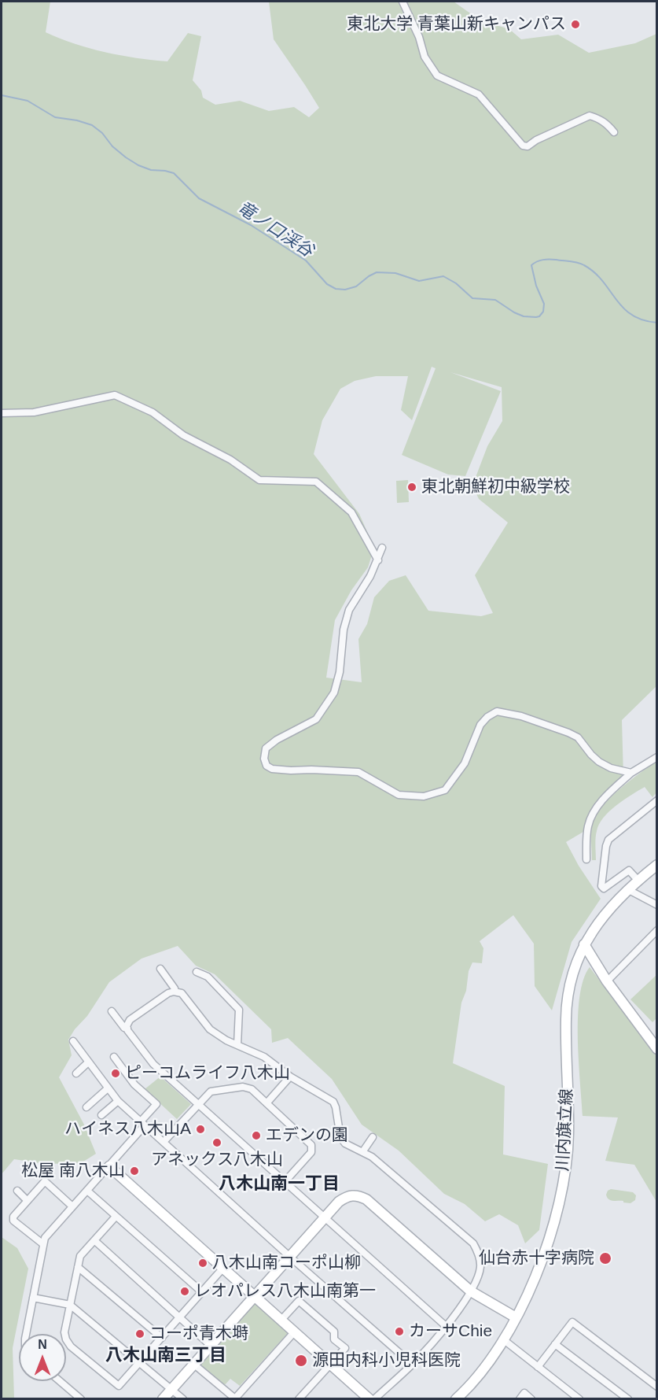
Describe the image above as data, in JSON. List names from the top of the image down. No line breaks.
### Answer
{"streets":{"street":["川内旗立線"]},"districts":["八木山南一丁目","八木山南三丁目"],"water":["竜ノ口渓谷"],"places":["東北大学 青葉山新キャンパス","東北朝鮮初中級学校","ピーコムライフ八木山","ハイネス八木山A","エデンの園","アネックス八木山","松屋 南八木山","仙台赤十字病院","八木山南コーポ山柳","レオパレス八木山南第一","カーサChie","コーポ青木塒","源田内科小児科医院"],"north":"top"}
